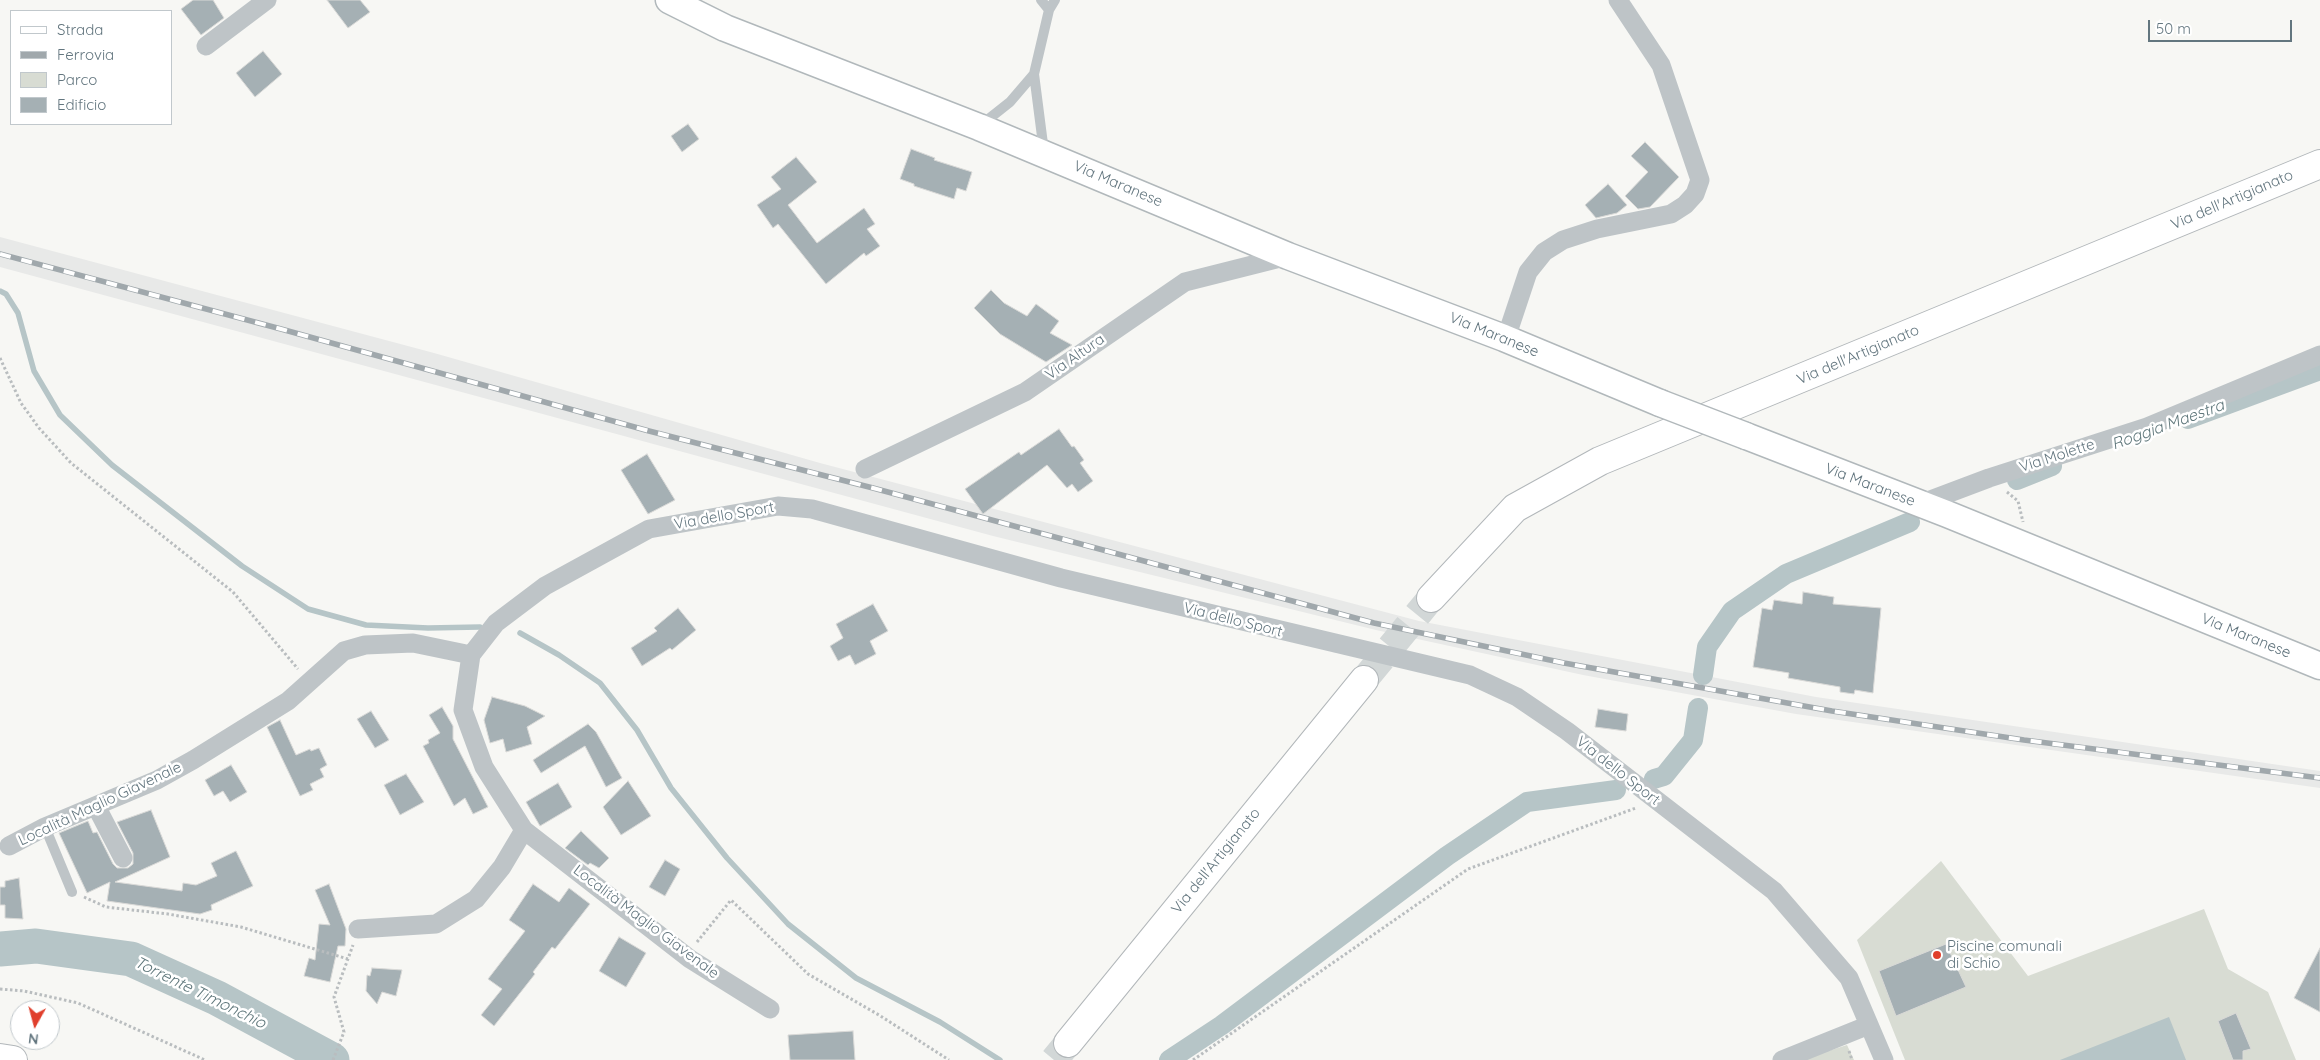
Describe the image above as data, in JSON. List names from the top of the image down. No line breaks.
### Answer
{"streets":{"highway":["Via dell'Artigianato"],"main road":["Via Maranese"],"street":["Via Altura","Via Molette","Via dello Sport","Località Maglio Giavenale"]},"crossings":[["Via Maranese","Via Altura"],["Via Maranese","Via Molette"],["Via dello Sport","Località Maglio Giavenale"]],"water":["Roggia Maestra","Torrente Timonchio"],"places":["Piscine comunali di Schio"],"legend":["Strada","Ferrovia","Parco","Edificio"],"scale_bar":"50 m","north":"bottom"}
